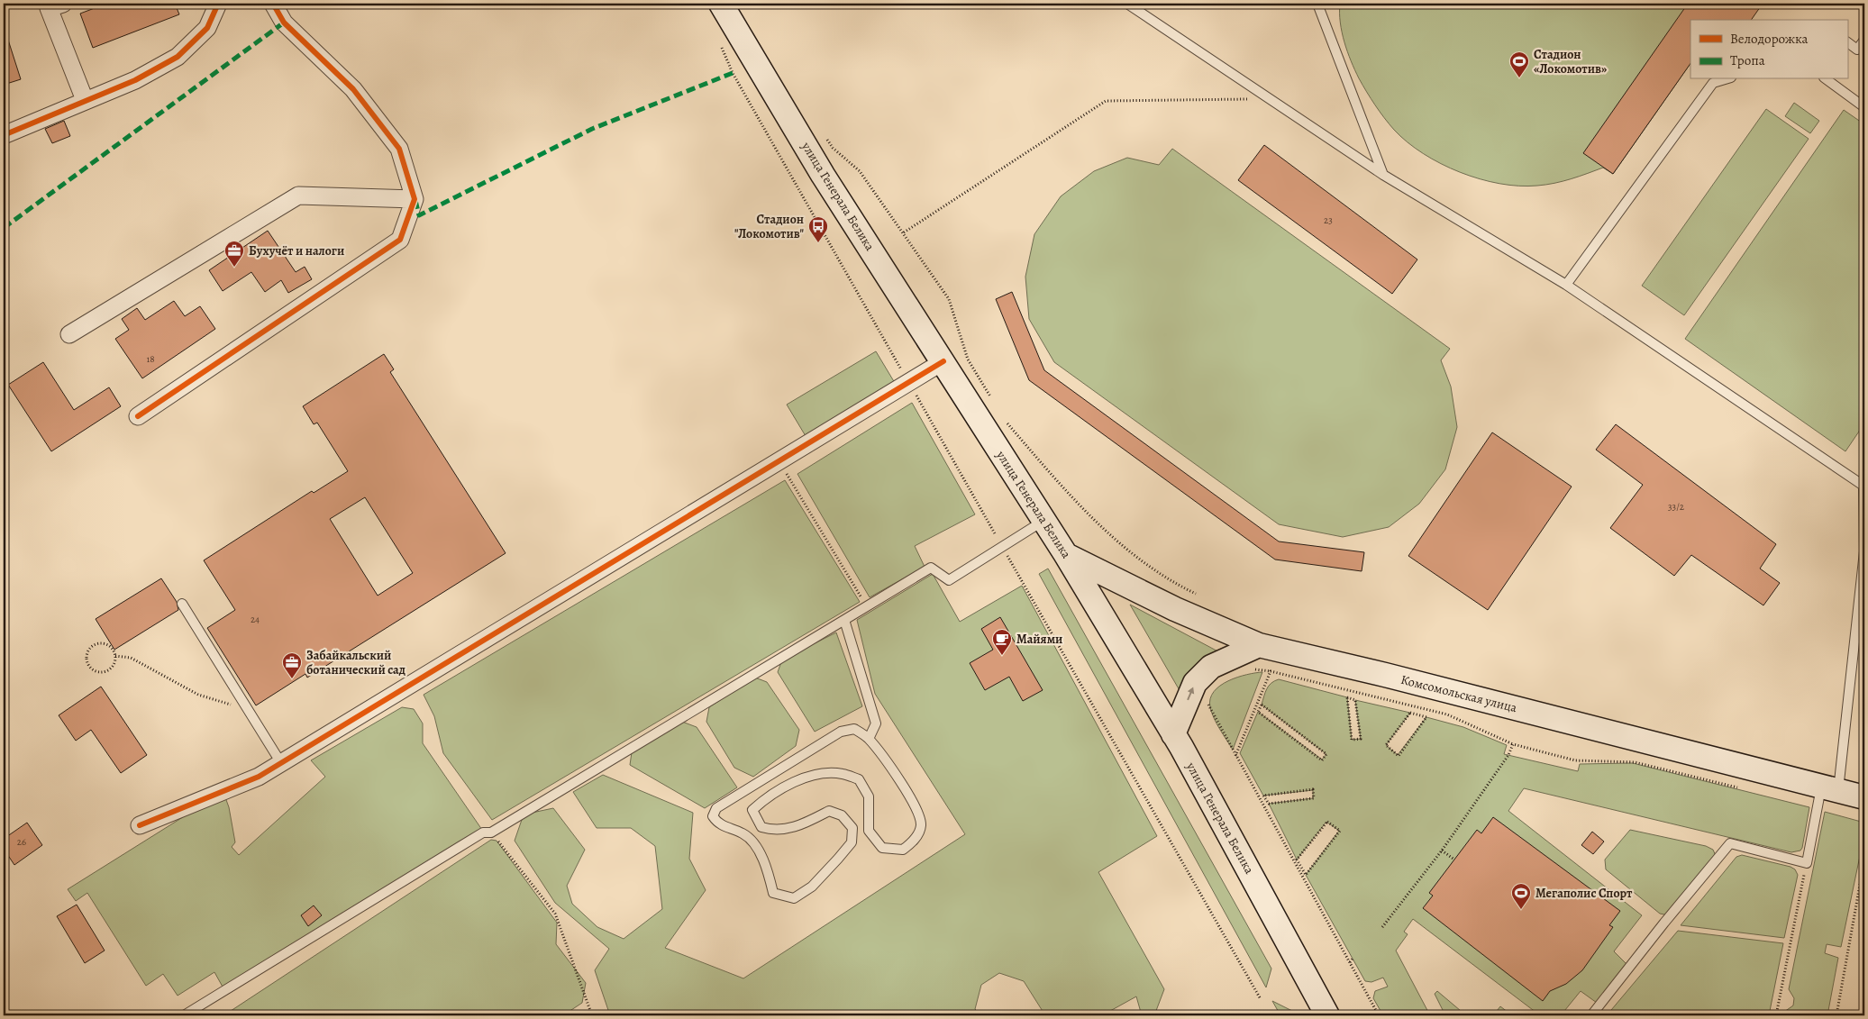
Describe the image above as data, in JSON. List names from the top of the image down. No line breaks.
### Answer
{"streets":{"main road":["улица Генерала Белика","Комсомольская улица"]},"crossings":[["улица Генерала Белика","Комсомольская улица"]],"places":{"sports":["Стадион «Локомотив»","Мегаполис Спорт"],"bus stop":["Стадион \"Локомотив\""],"office":["Бухучёт и налоги","Забайкальский ботанический сад"],"cafe":["Майями"]},"house_numbers":["23","18","33/2","24","26"],"legend":["Велодорожка","Тропа"]}
